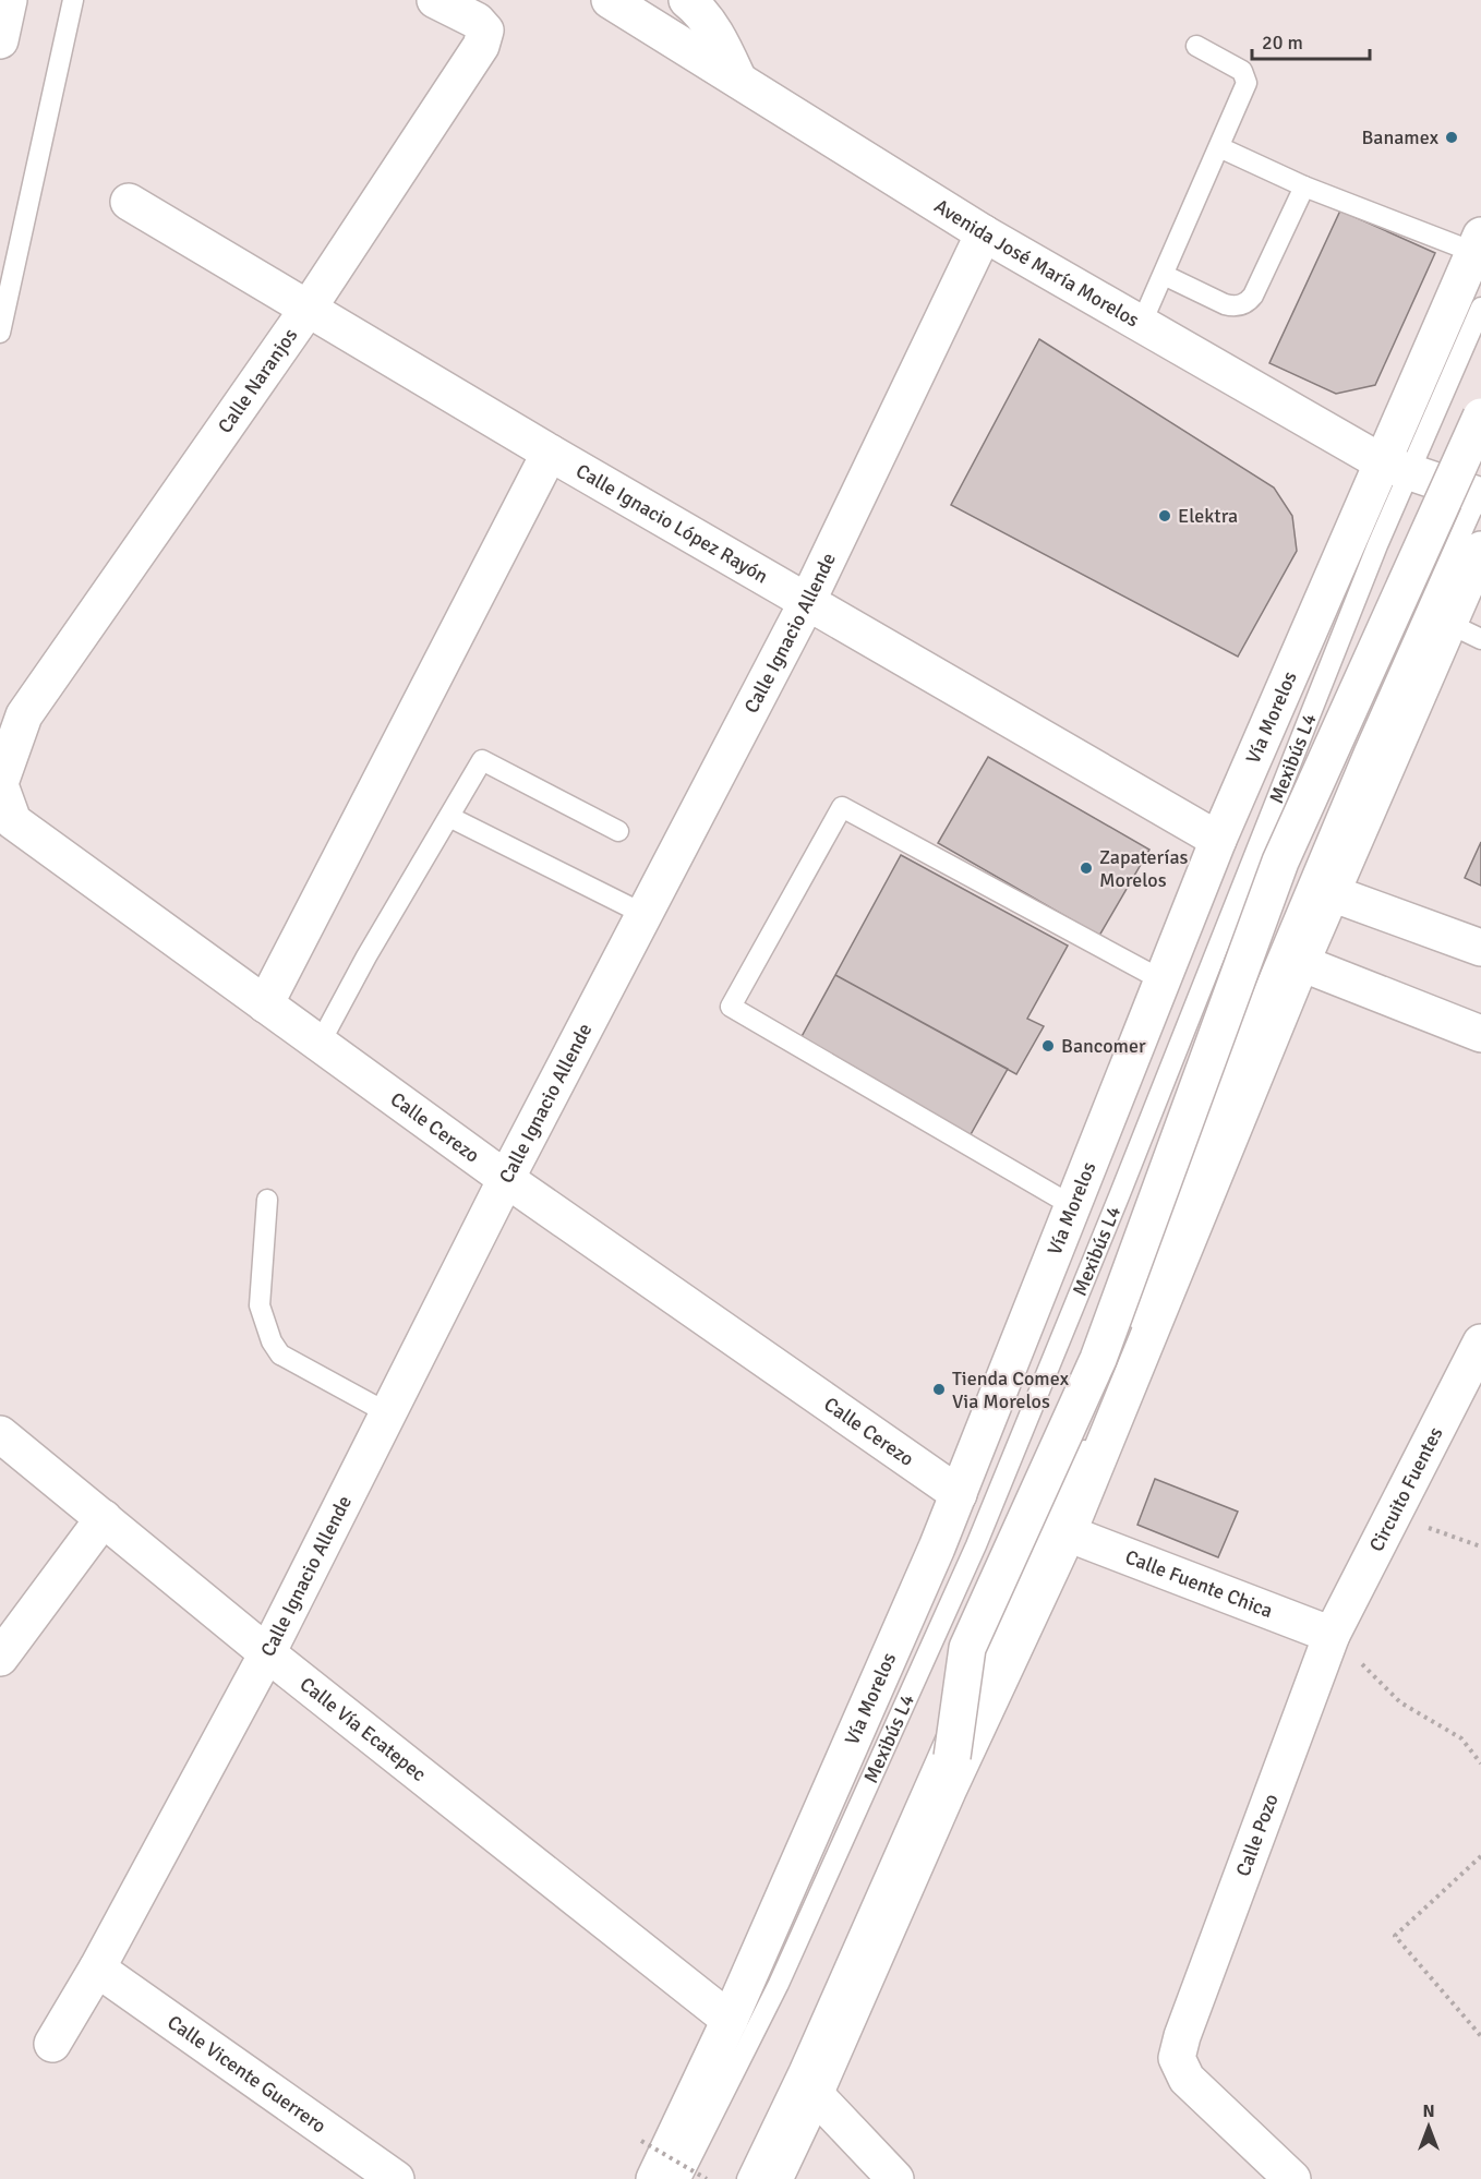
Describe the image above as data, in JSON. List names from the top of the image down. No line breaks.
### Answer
{"streets":{"main road":["Avenida José María Morelos","Calle Naranjos","Calle Ignacio López Rayón","Calle Ignacio Allende","Vía Morelos","Calle Cerezo","Circuito Fuentes","Calle Fuente Chica","Calle Vía Ecatepec","Calle Pozo","Calle Vicente Guerrero"],"lane":["Mexibús L4"]},"crossings":[["Avenida José María Morelos","Calle Ignacio Allende"],["Avenida José María Morelos","Vía Morelos"],["Avenida José María Morelos","Mexibús L4"],["Calle Naranjos","Calle Ignacio López Rayón"],["Calle Naranjos","Calle Cerezo"],["Calle Ignacio López Rayón","Calle Ignacio Allende"],["Calle Ignacio López Rayón","Vía Morelos"],["Calle Ignacio Allende","Calle Cerezo"],["Calle Ignacio Allende","Calle Vía Ecatepec"],["Calle Ignacio Allende","Calle Vicente Guerrero"],["Vía Morelos","Mexibús L4"],["Vía Morelos","Calle Cerezo"],["Vía Morelos","Calle Vía Ecatepec"],["Circuito Fuentes","Calle Fuente Chica"],["Circuito Fuentes","Calle Pozo"],["Calle Fuente Chica","Calle Pozo"]],"places":["Banamex","Elektra","Zapaterías Morelos","Bancomer","Tienda Comex Via Morelos"],"scale_bar":"20 m","north":"top"}
